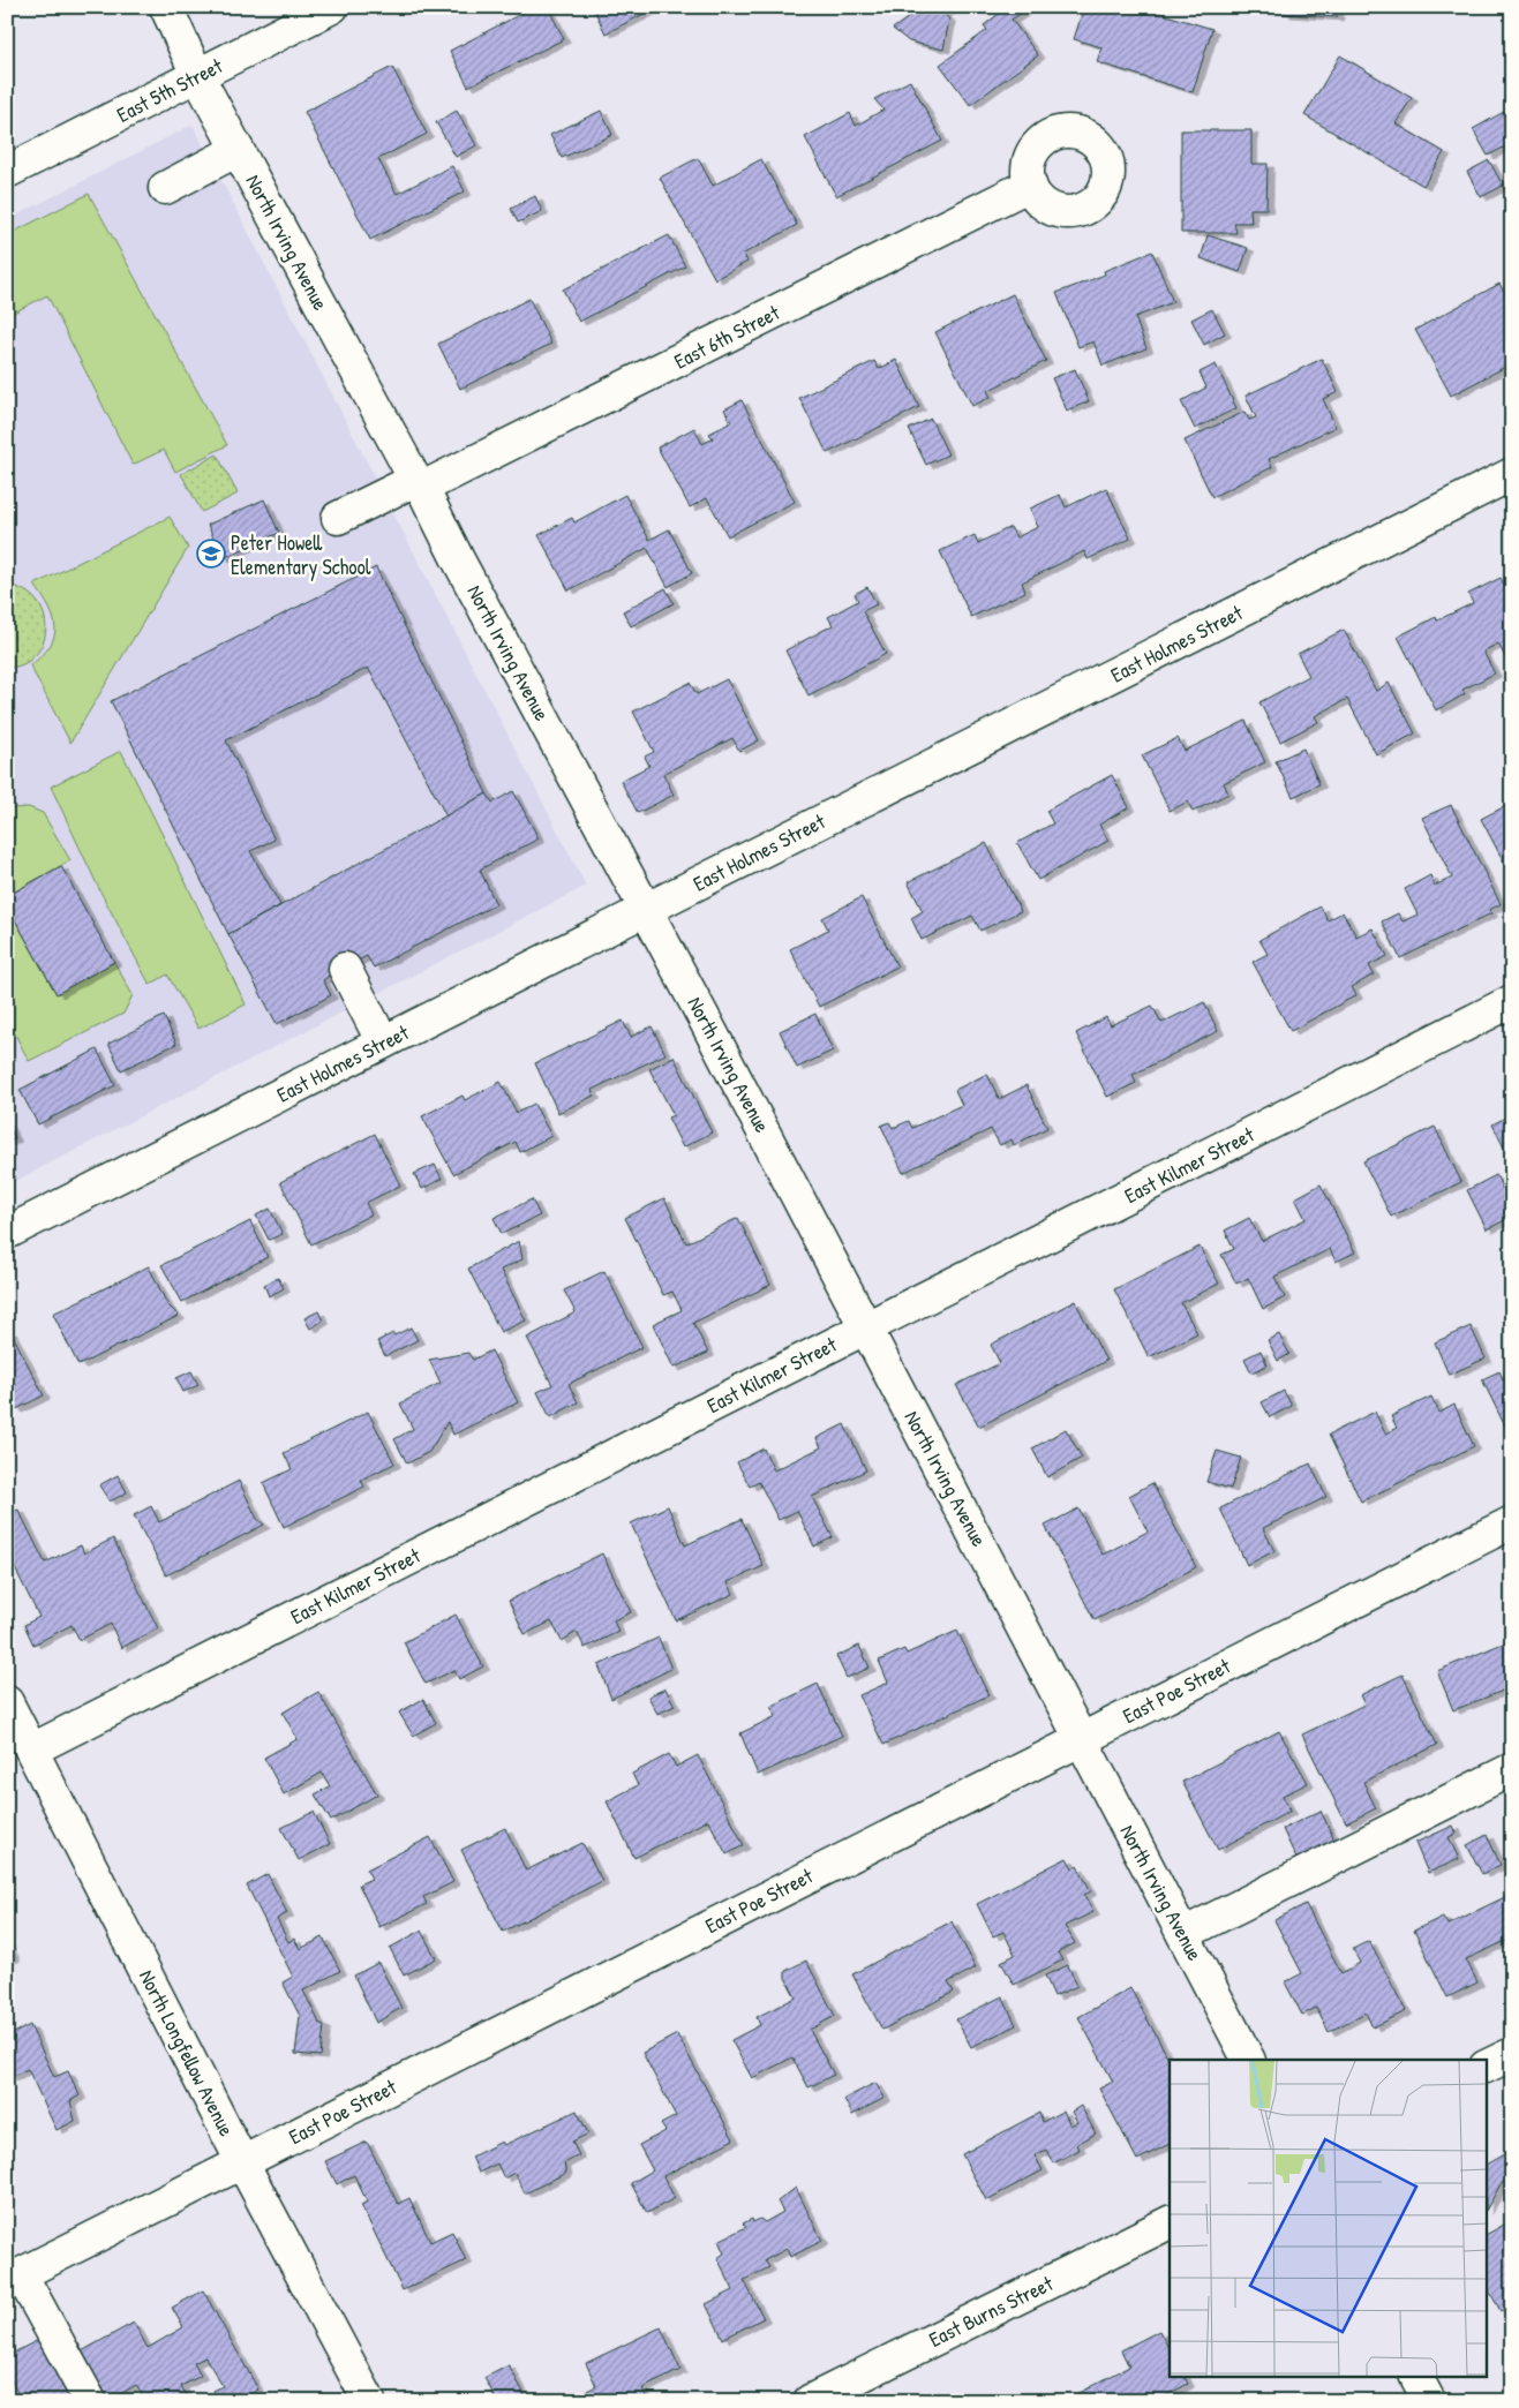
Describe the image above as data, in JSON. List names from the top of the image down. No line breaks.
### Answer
{"streets":{"street":["East 5th Street","North Irving Avenue","East 6th Street","East Holmes Street","East Kilmer Street","East Poe Street","North Longfellow Avenue","East Burns Street"]},"crossings":[["East 5th Street","North Irving Avenue"],["North Irving Avenue","East 6th Street"],["North Irving Avenue","East Holmes Street"],["North Irving Avenue","East Kilmer Street"],["North Irving Avenue","East Poe Street"],["East Kilmer Street","North Longfellow Avenue"],["East Poe Street","North Longfellow Avenue"]],"places":{"school or university":["Peter Howell Elementary School"]}}
